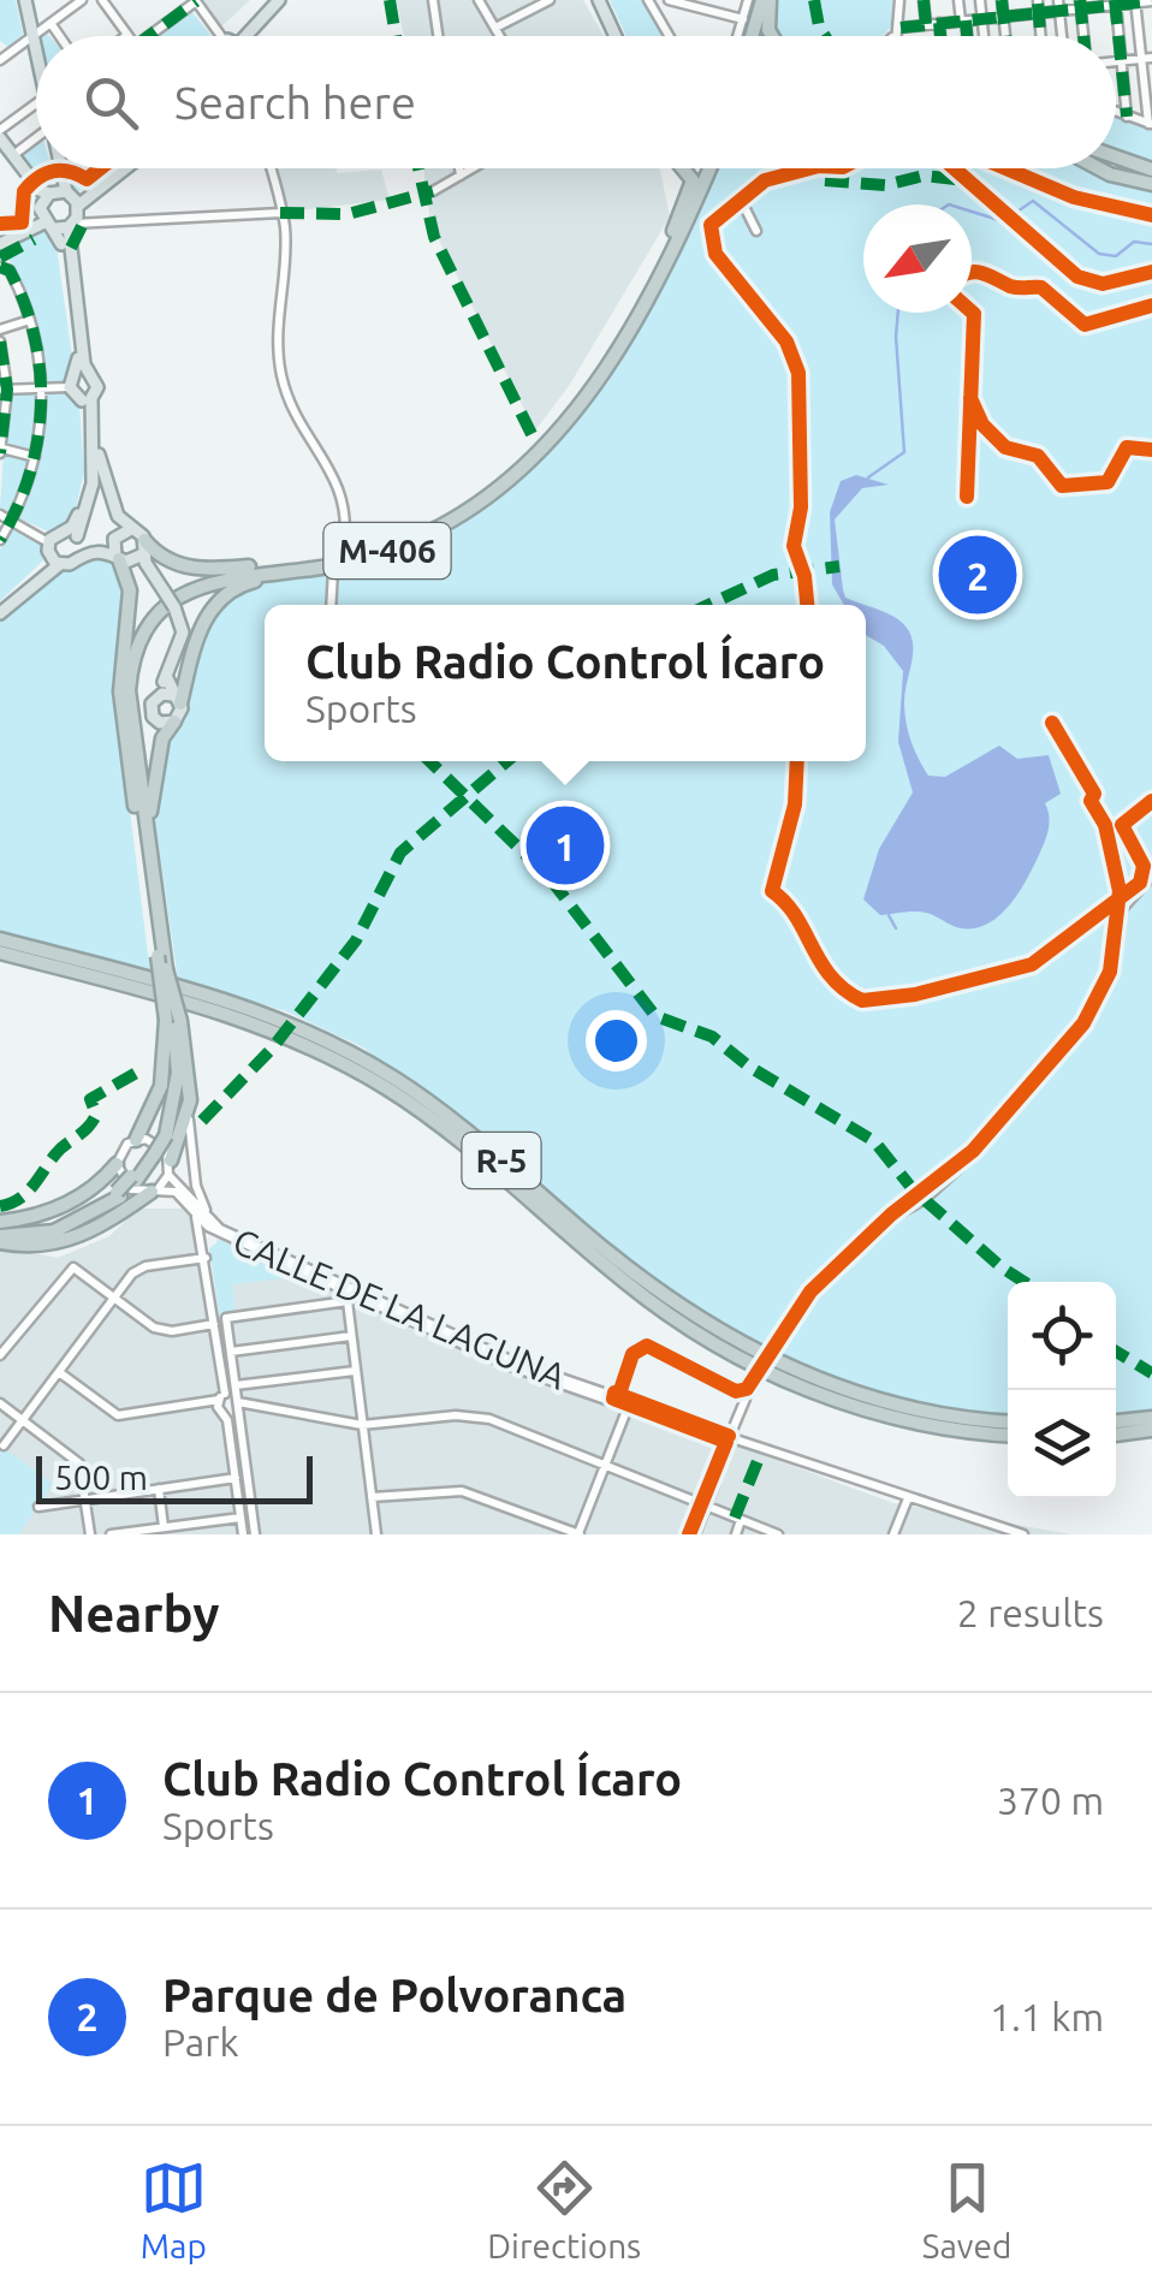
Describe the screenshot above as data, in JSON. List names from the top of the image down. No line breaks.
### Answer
{"streets":{"highway":["M-406","R-5"],"street":["CALLE DE LA LAGUNA"]},"scale_bar":"500 m","north":"bottom left","page":{"search":"Search here","pins":["2","1"],"popup":["Club Radio Control Ícaro","Sports"],"scale":"500 m","heading":["Nearby","2 results"],"list":[{"mark":"1","name":"Club Radio Control Ícaro","note":"Sports","value":"370 m"},{"mark":"2","name":"Parque de Polvoranca","note":"Park","value":"1.1 km"}],"nav":["Map","Directions","Saved"]}}
